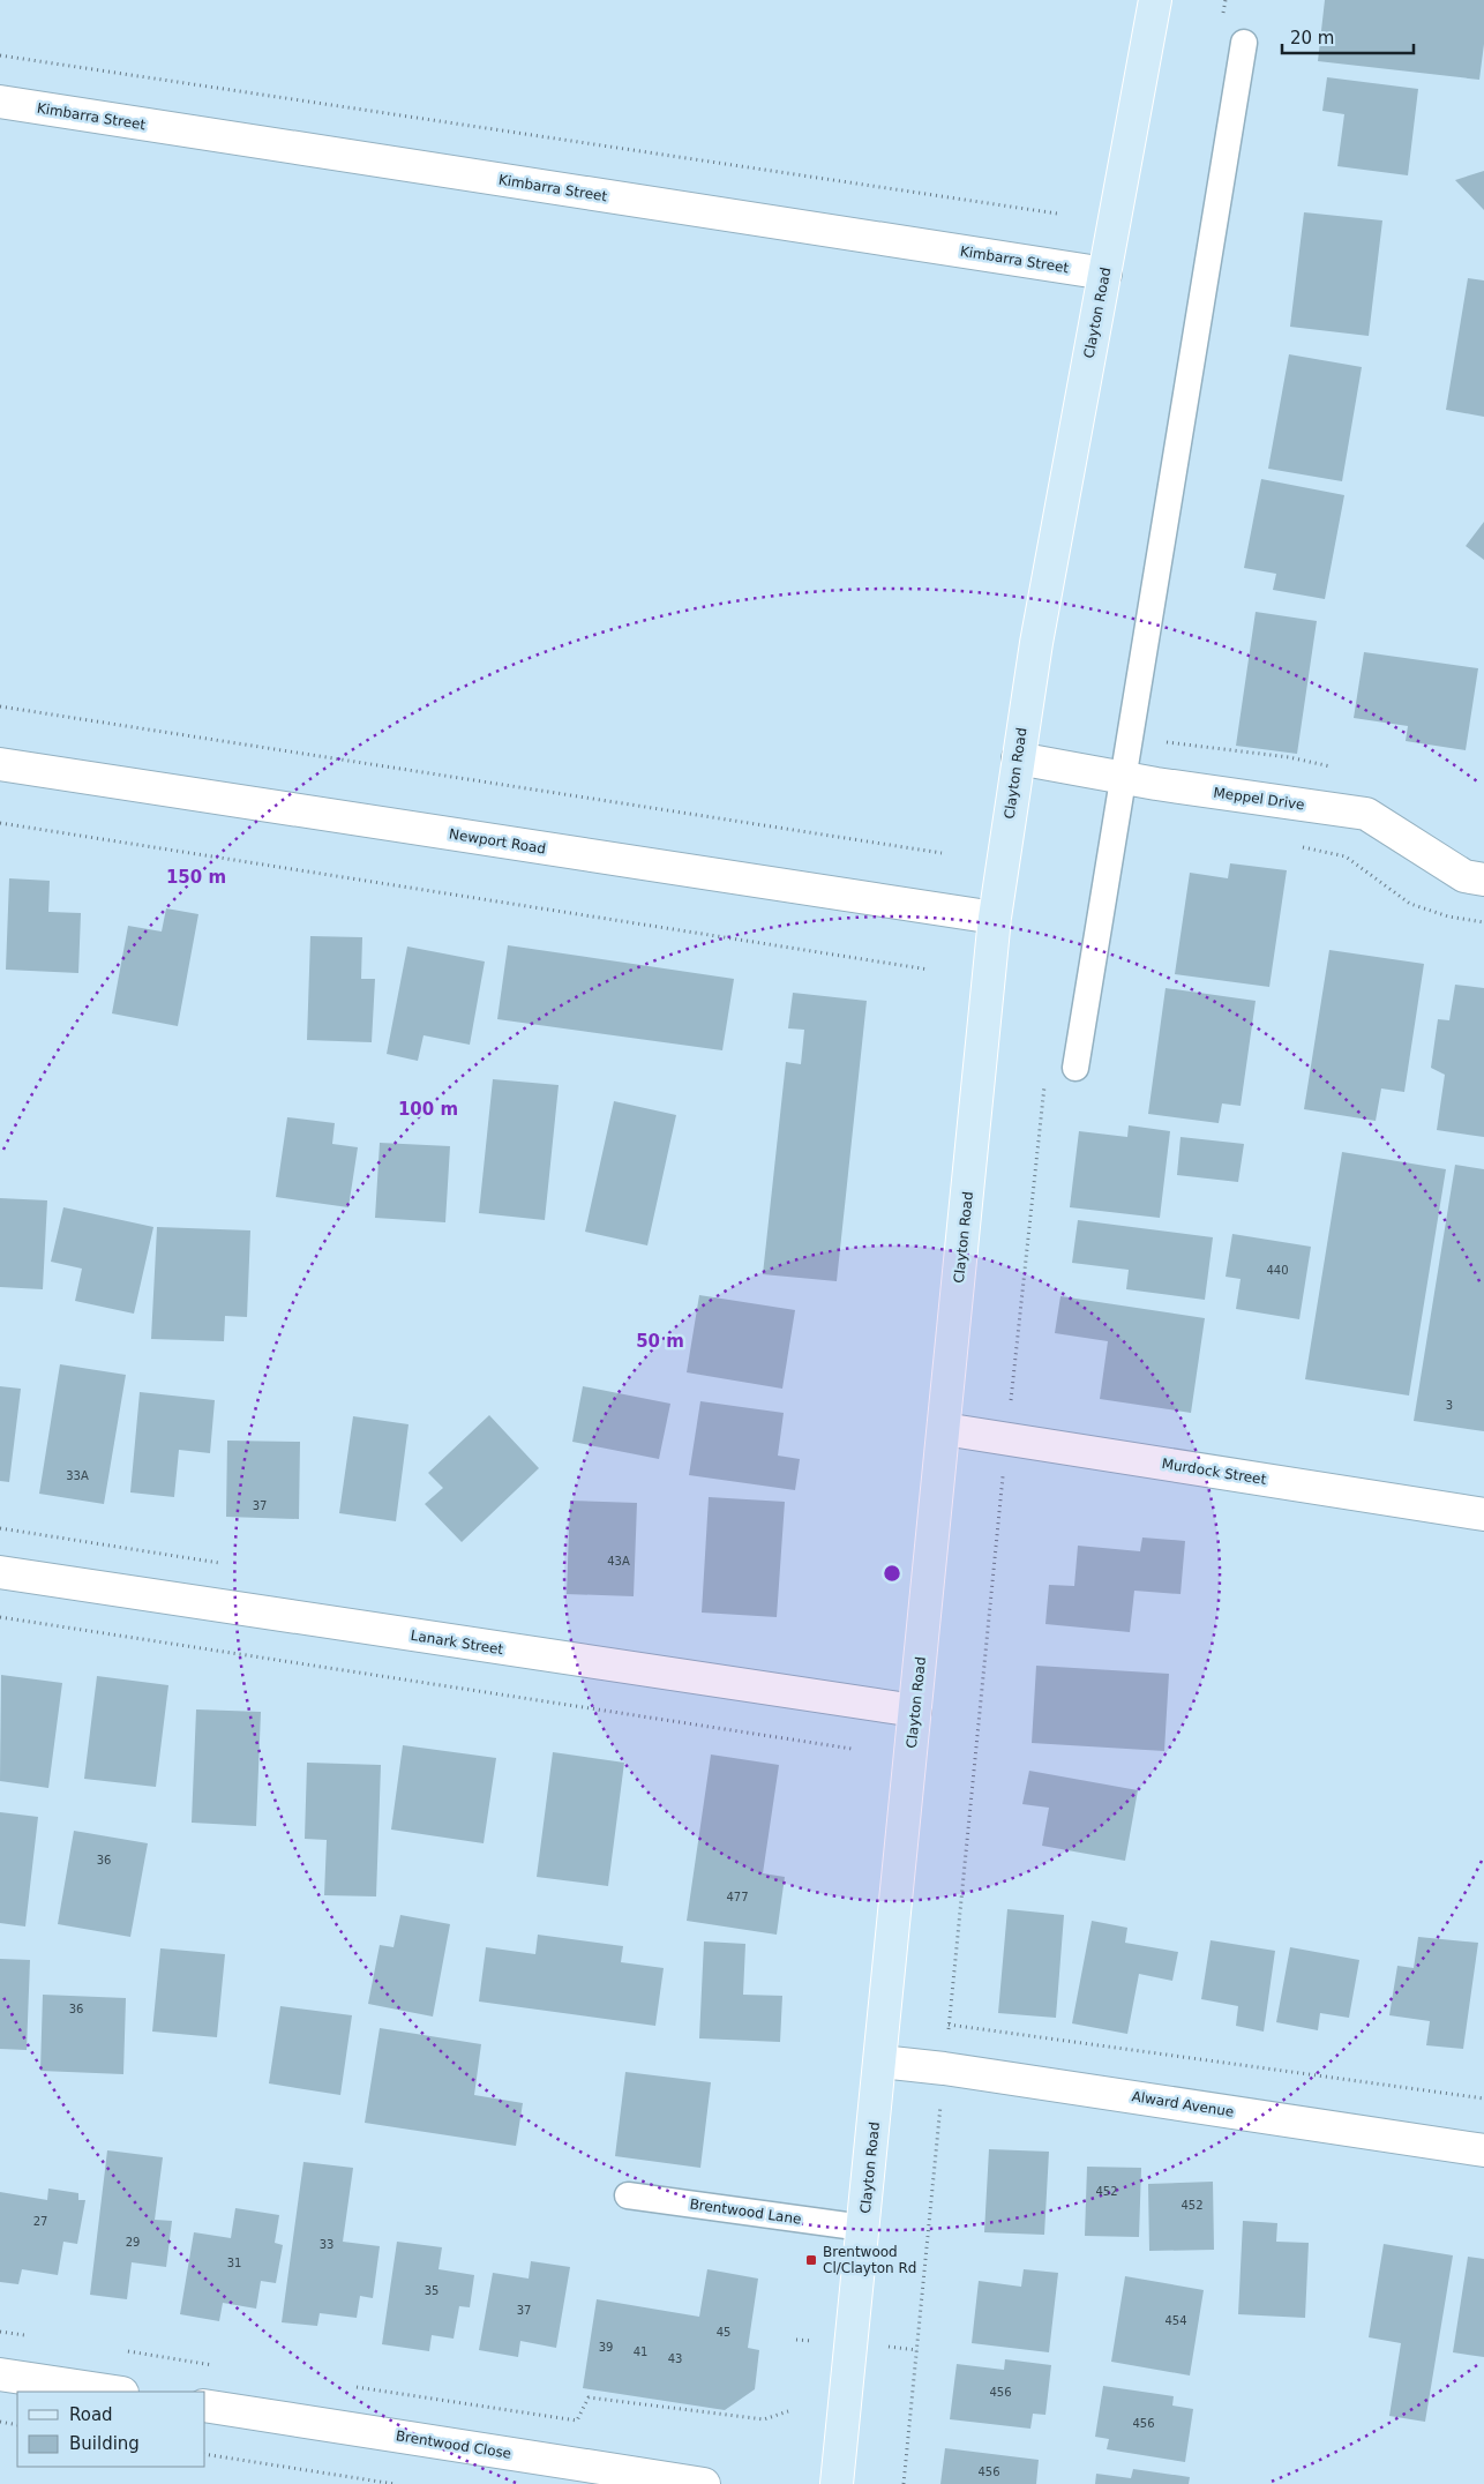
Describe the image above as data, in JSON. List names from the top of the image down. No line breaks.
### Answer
{"streets":{"main road":["Clayton Road"],"street":["Kimbarra Street","Meppel Drive","Newport Road","Murdock Street","Lanark Street","Alward Avenue","Brentwood Close"],"lane":["Brentwood Lane"]},"crossings":[["Kimbarra Street","Clayton Road"],["Clayton Road","Meppel Drive"],["Clayton Road","Newport Road"],["Clayton Road","Murdock Street"],["Clayton Road","Lanark Street"],["Clayton Road","Alward Avenue"],["Clayton Road","Brentwood Lane"]],"places":{"transit":["Brentwood Cl/Clayton Rd"]},"house_numbers":["440","3","33A","37","43A","36","477","36","452","452","27","29","33","31","35","37","454","45","39","41","43","456","456","456"],"legend":["Road","Building"],"scale_bar":"20 m","rings":["150 m","100 m","50 m"]}
